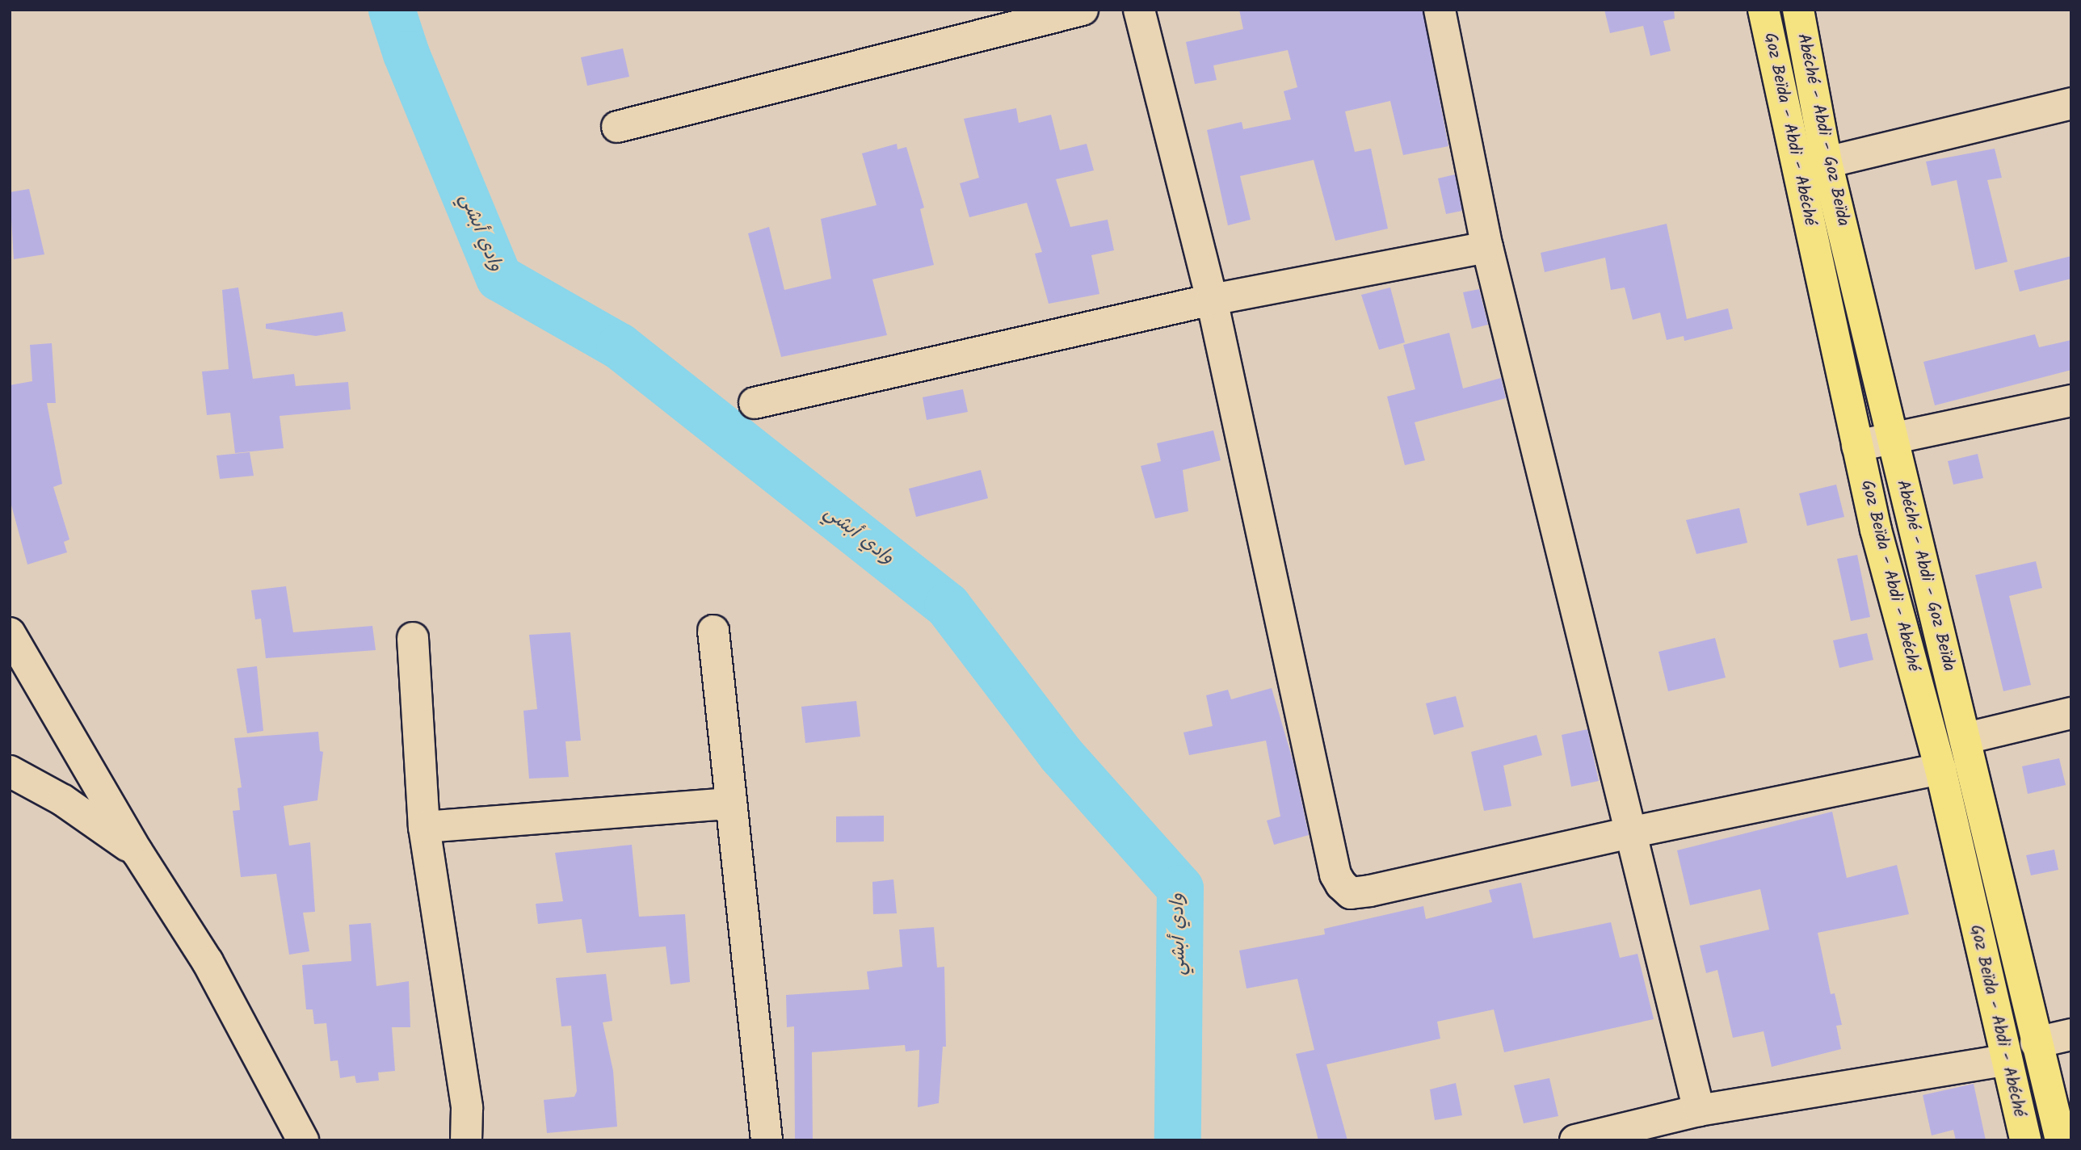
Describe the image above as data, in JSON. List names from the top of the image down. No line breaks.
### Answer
{"streets":{"main road":["Goz Beïda - Abdi - Abéché","Abéché - Abdi - Goz Beïda"]},"water":["وادي أبشي"]}
